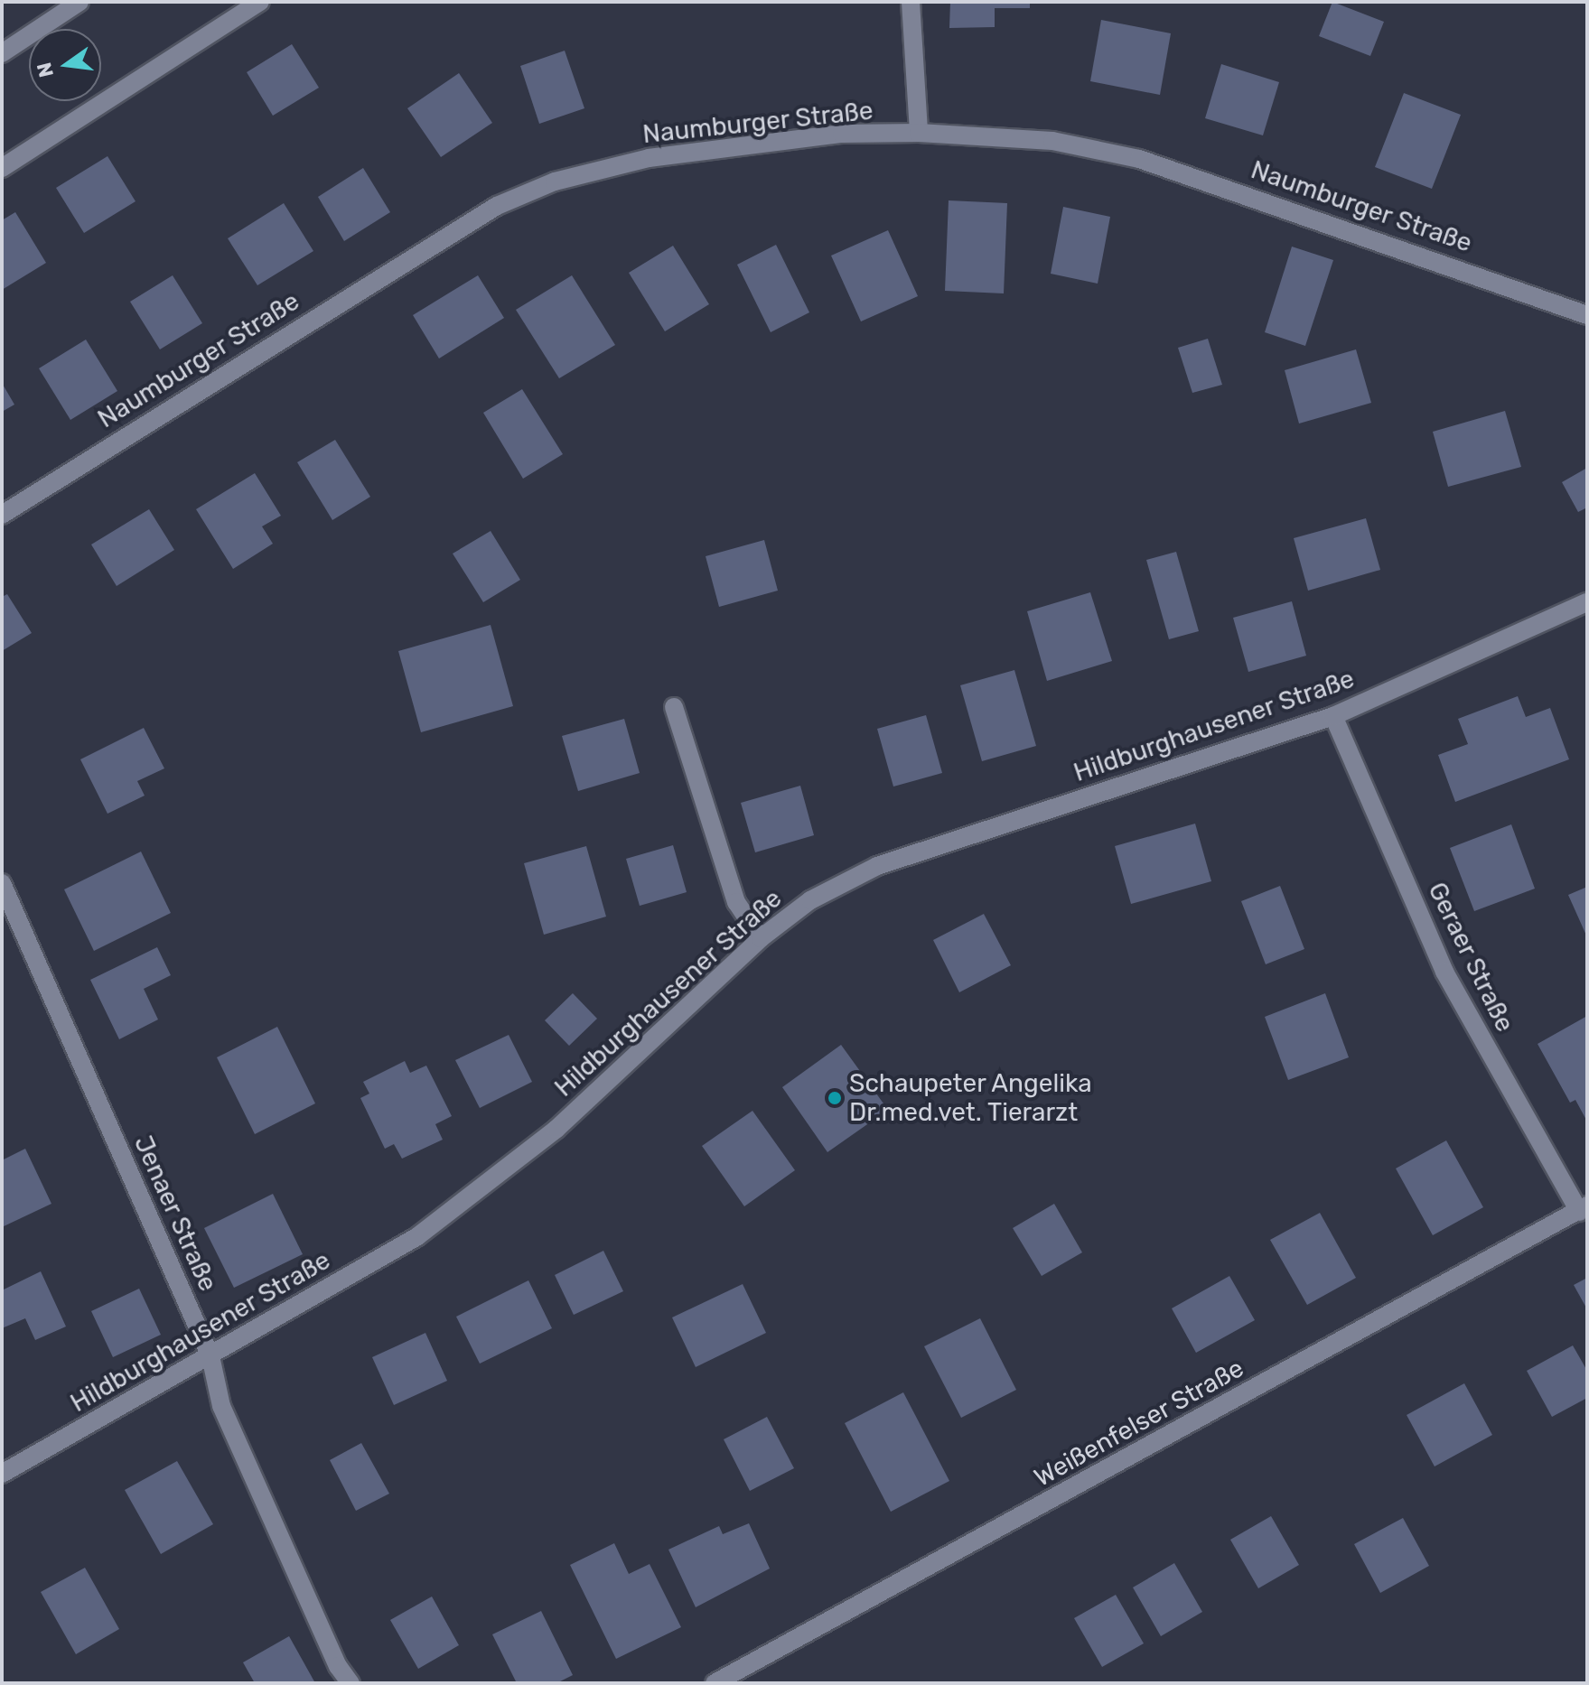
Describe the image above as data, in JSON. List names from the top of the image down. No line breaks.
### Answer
{"streets":{"street":["Naumburger Straße","Hildburghausener Straße","Geraer Straße","Jenaer Straße","Weißenfelser Straße"]},"crossings":[["Hildburghausener Straße","Geraer Straße"],["Hildburghausener Straße","Jenaer Straße"],["Geraer Straße","Weißenfelser Straße"]],"places":["Schaupeter Angelika Dr.med.vet. Tierarzt"],"north":"left"}
